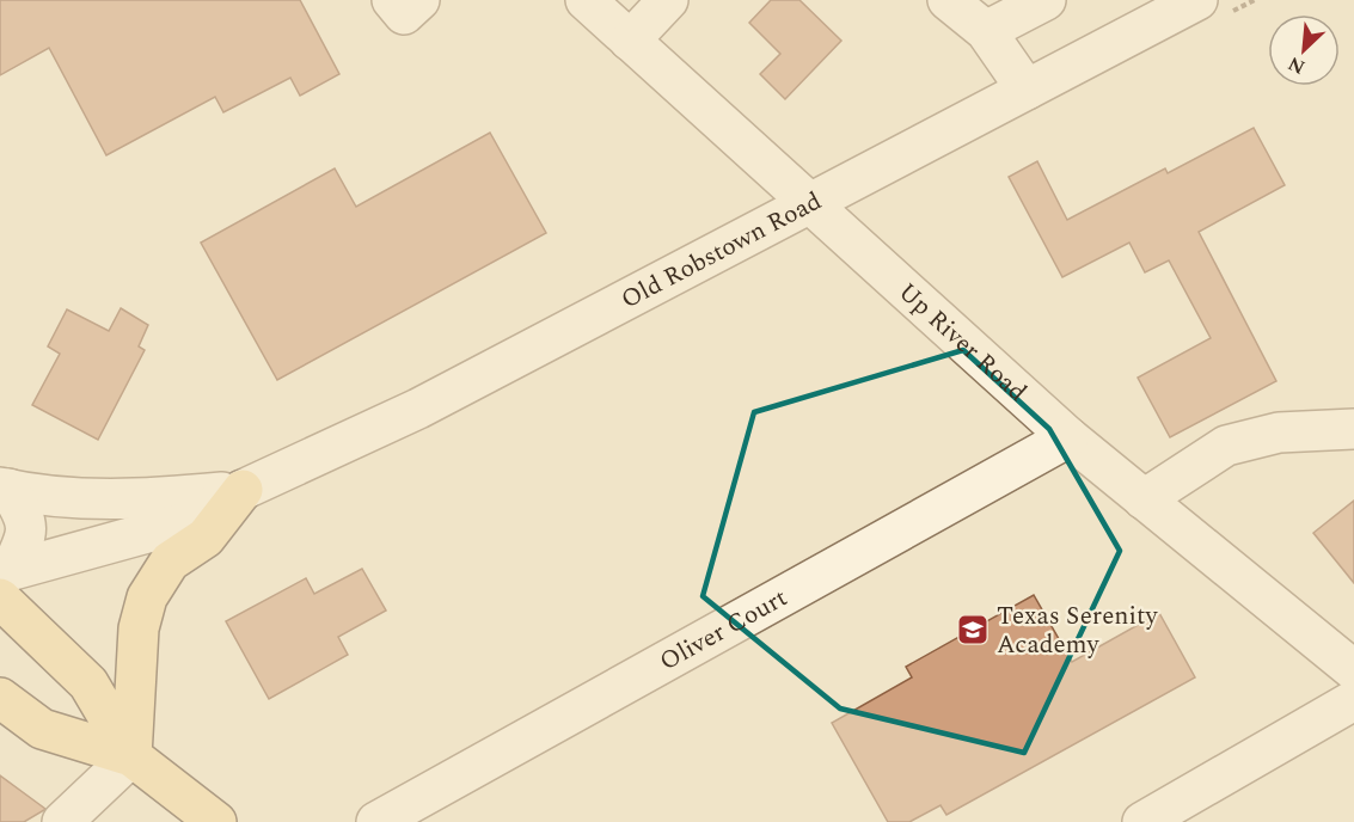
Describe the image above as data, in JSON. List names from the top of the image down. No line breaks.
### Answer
{"streets":{"street":["Old Robstown Road","Up River Road","Oliver Court"]},"crossings":[["Old Robstown Road","Up River Road"],["Up River Road","Oliver Court"]],"places":{"school or university":["Texas Serenity Academy"]},"north":"bottom left"}
